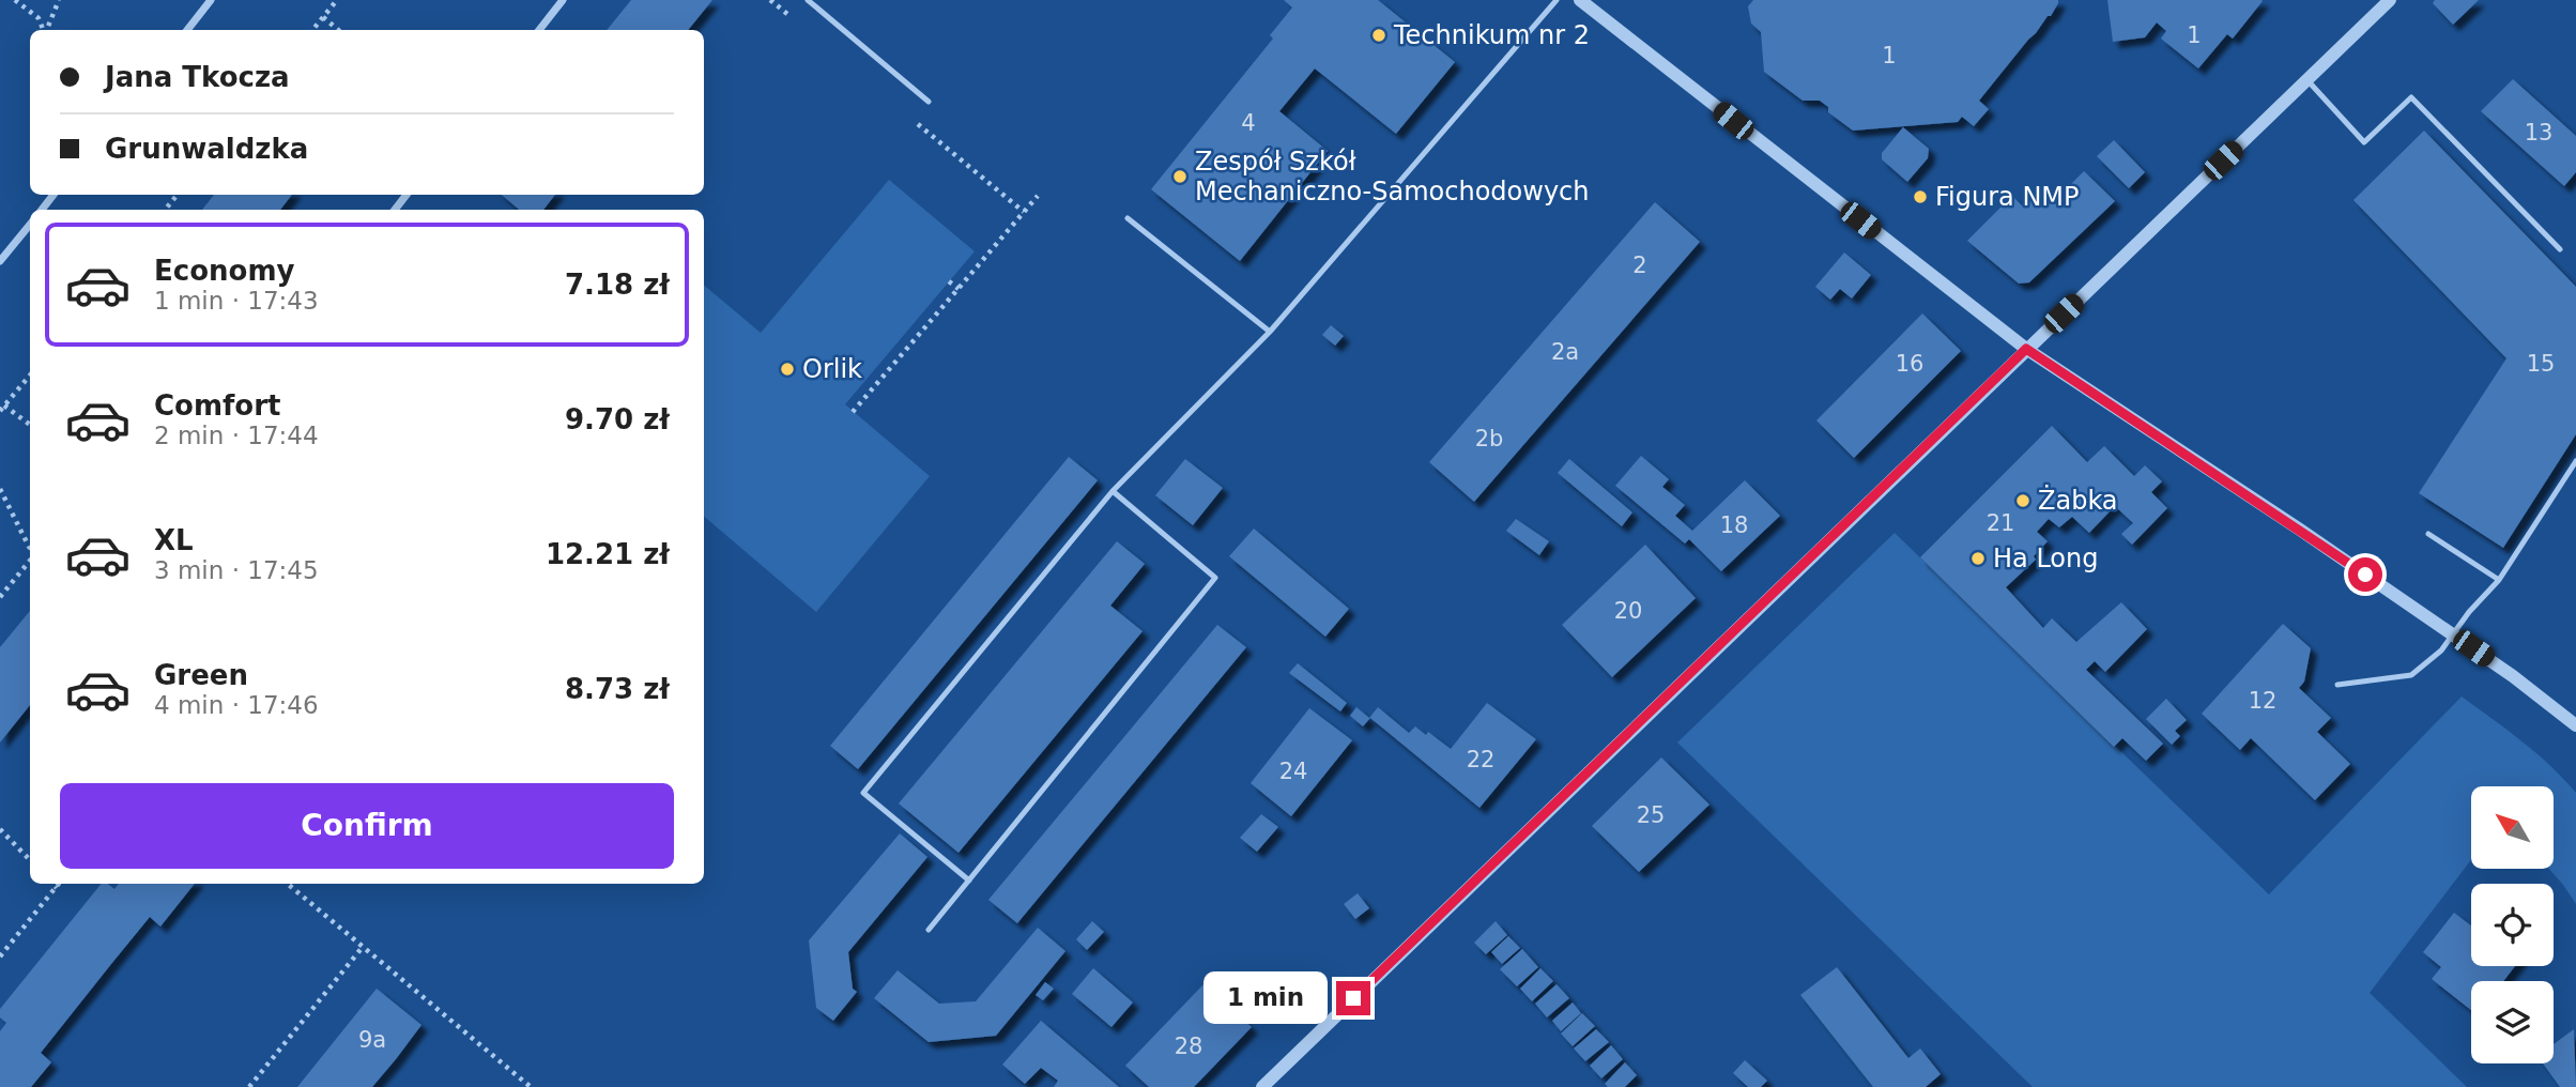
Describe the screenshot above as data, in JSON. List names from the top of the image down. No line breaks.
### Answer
{"places":["Technikum nr 2","Zespół Szkół Mechaniczno-Samochodowych","Figura NMP","Orlik","Żabka","Ha Long"],"house_numbers":["1","1","4","13","2","2a","16","15","2b","21","18","20","12","22","24","25","9a","28"],"north":"top left","page":{"banner":["Jana Tkocza","Grunwaldzka"],"list":[{"name":"Economy","note":"1 min · 17:43","value":"7.18 zł"},{"name":"Comfort","note":"2 min · 17:44","value":"9.70 zł"},{"name":"XL","note":"3 min · 17:45","value":"12.21 zł"},{"name":"Green","note":"4 min · 17:46","value":"8.73 zł"}],"buttons":"Confirm","bubble":"1 min"}}
